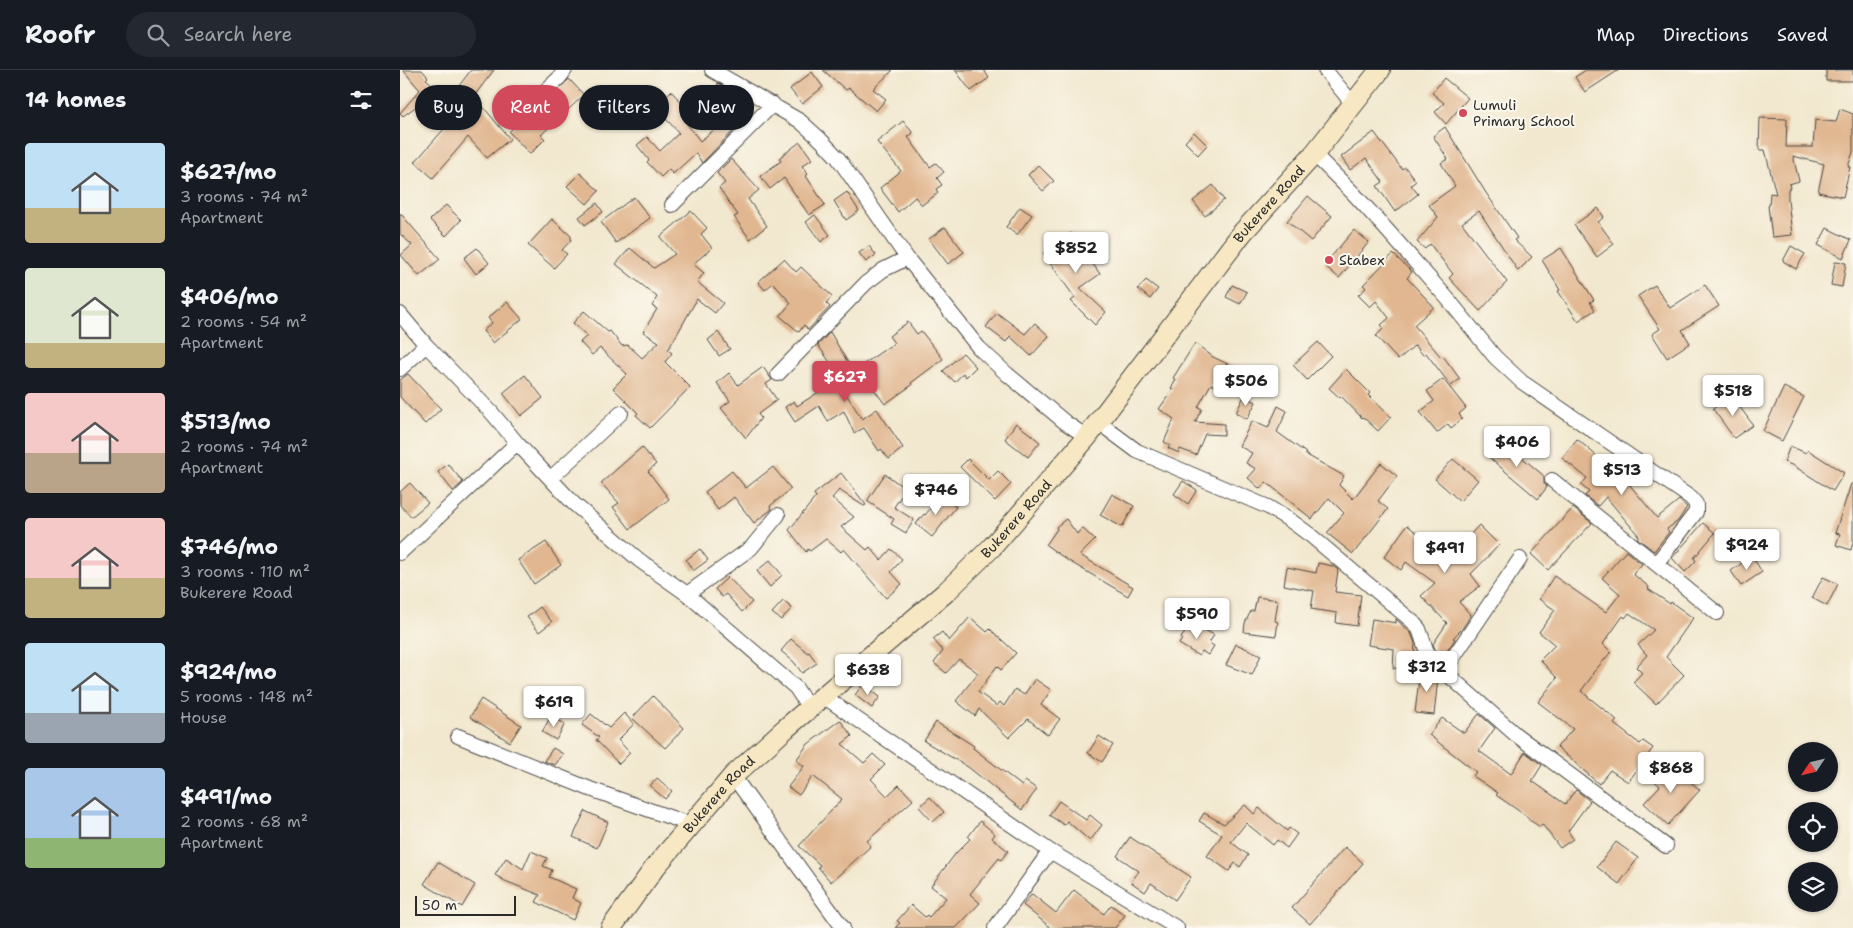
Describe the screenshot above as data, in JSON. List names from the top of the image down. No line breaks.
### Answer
{"streets":{"main road":["Bukerere Road"]},"places":["Lumuli Primary School","Stabex"],"scale_bar":"50 m","north":"bottom left","page":{"header":"Roofr","search":"Search here","nav":["Map","Directions","Saved"],"heading":"14 homes","chip":["Buy","Rent","Filters","New"],"list":[{"name":"$627/mo","note":"3 rooms · 74 m² · Apartment"},{"name":"$406/mo","note":"2 rooms · 54 m² · Apartment"},{"name":"$513/mo","note":"2 rooms · 74 m² · Apartment"},{"name":"$746/mo","note":"3 rooms · 110 m² · Bukerere Road"},{"name":"$924/mo","note":"5 rooms · 148 m² · House"},{"name":"$491/mo","note":"2 rooms · 68 m² · Apartment"}],"price":["$852","$627","$506","$518","$406","$513","$746","$924","$491","$590","$312","$638","$619","$868"],"scale":"50 m"}}
